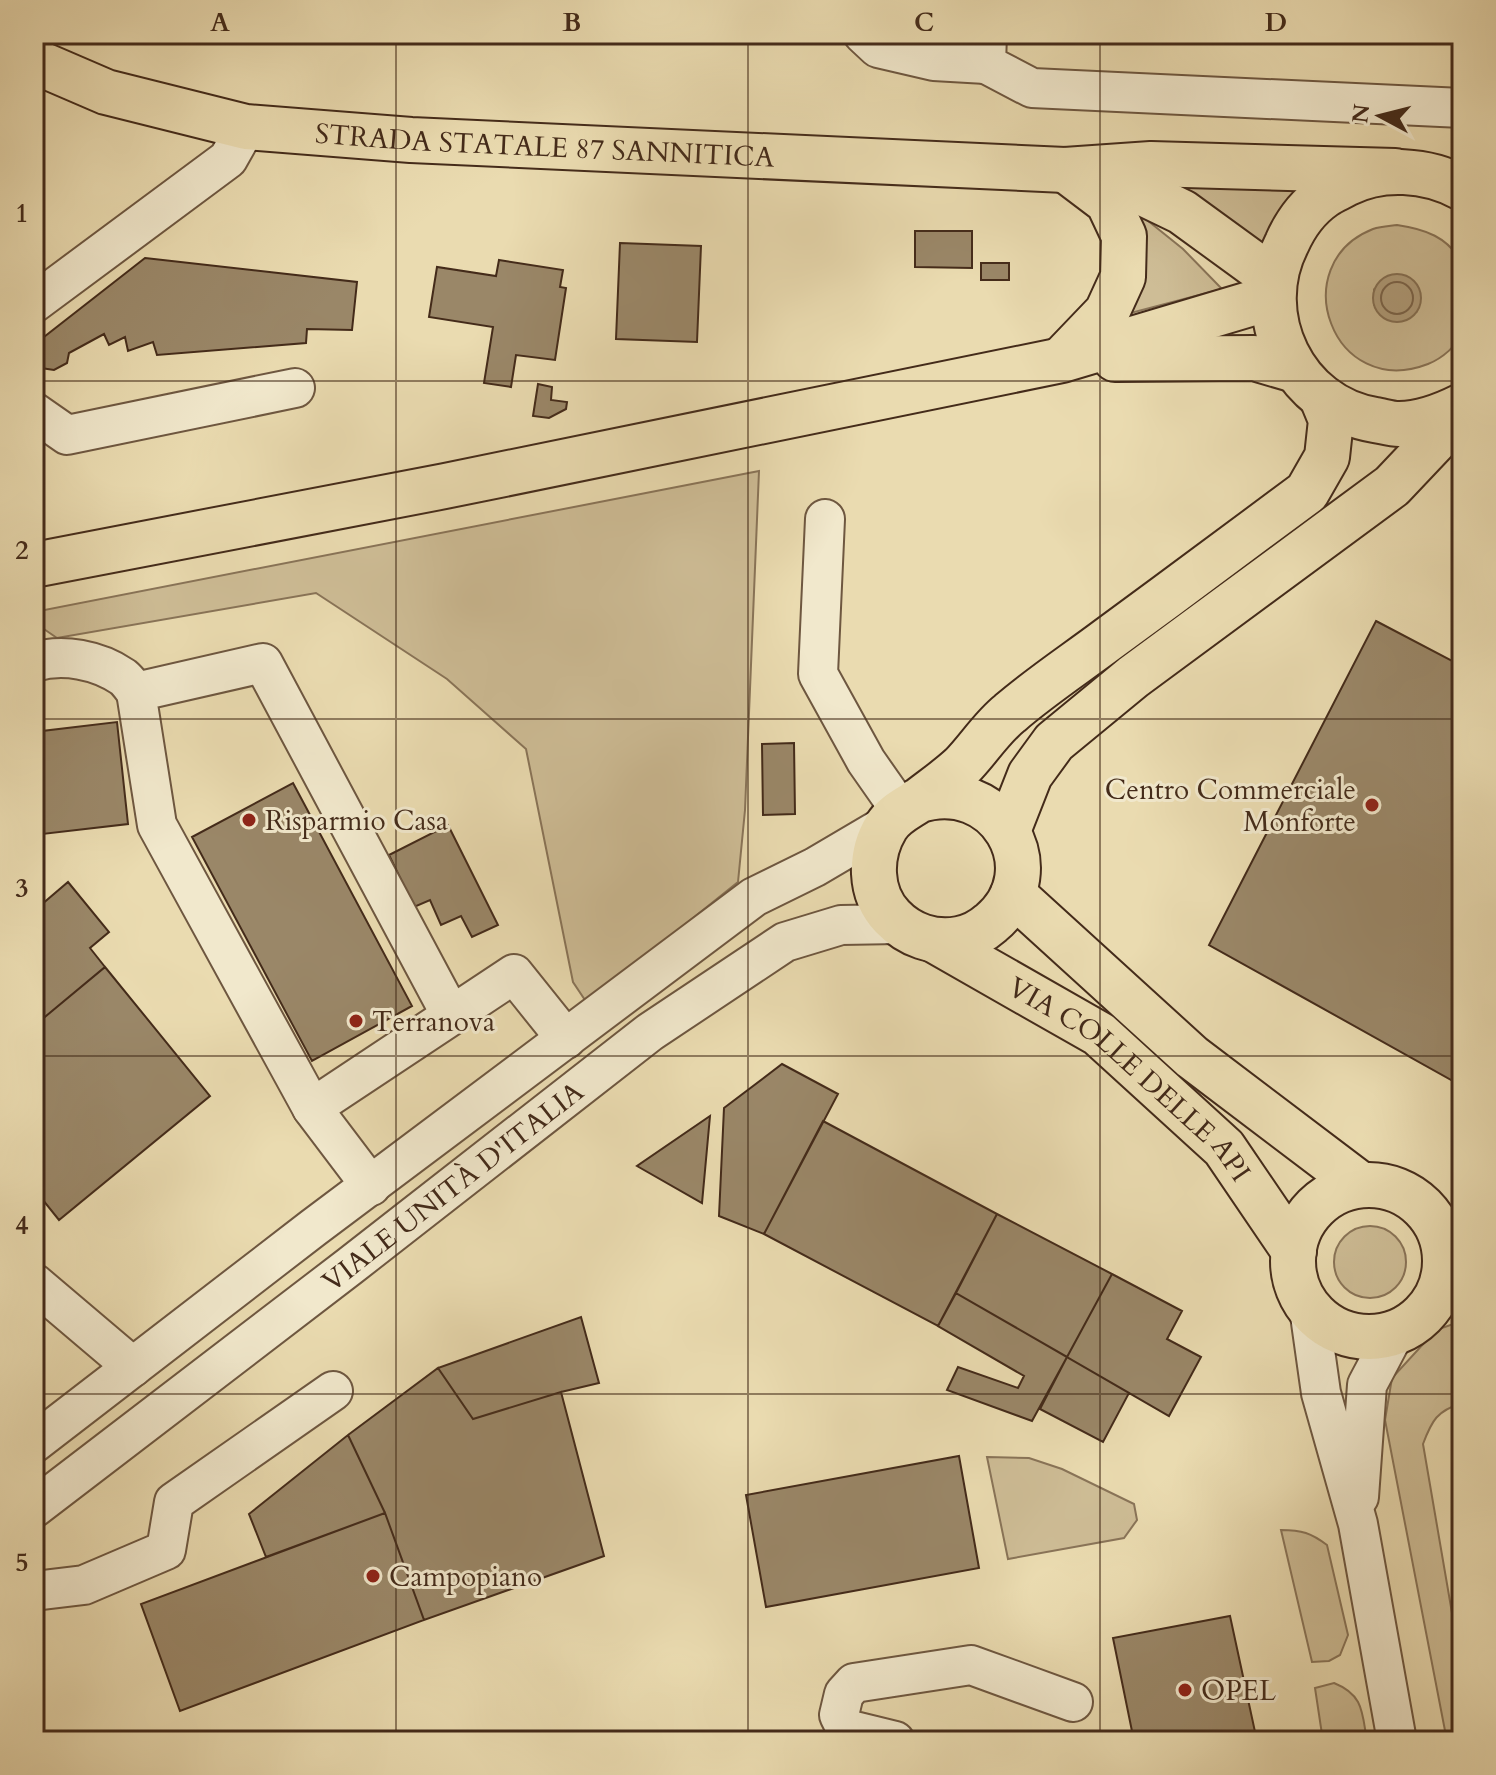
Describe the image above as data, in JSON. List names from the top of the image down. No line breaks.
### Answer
{"streets":{"main road":["STRADA STATALE 87 SANNITICA","VIA COLLE DELLE API"],"street":["VIALE UNITÀ D'ITALIA"]},"crossings":[["VIA COLLE DELLE API","VIALE UNITÀ D'ITALIA"]],"places":["Centro Commerciale Monforte","Risparmio Casa","Terranova","Campopiano","OPEL"],"north":"left","grid":{"columns":["A","B","C","D"],"rows":["1","2","3","4","5"]}}
